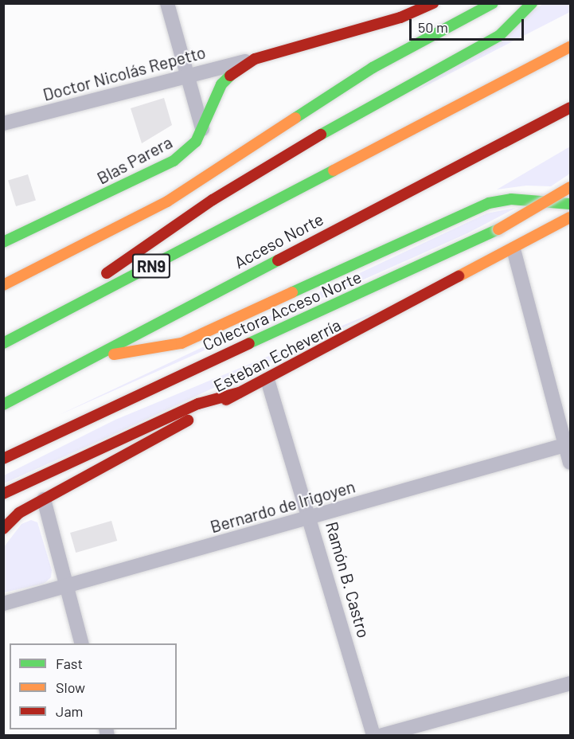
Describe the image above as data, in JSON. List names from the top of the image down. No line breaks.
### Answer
{"streets":{"main road":["Blas Parera","Acceso Norte","RN9","Colectora Acceso Norte","Esteban Echeverría"],"street":["Doctor Nicolás Repetto","Bernardo de Irigoyen","Ramón B. Castro"]},"crossings":[["Doctor Nicolás Repetto","Blas Parera"],["Esteban Echeverría","Ramón B. Castro"],["Bernardo de Irigoyen","Ramón B. Castro"]],"legend":["Fast","Slow","Jam"],"scale_bar":"50 m"}
